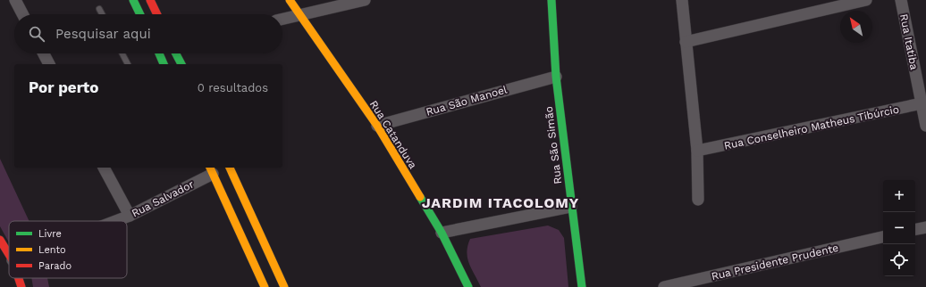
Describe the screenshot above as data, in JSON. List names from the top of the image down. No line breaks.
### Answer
{"streets":{"street":["Rua Itatiba","Rua São Manoel","Rua Conselheiro Matheus Tibúrcio","Rua Catanduva","Rua São Simão","Rua Salvador","Rua Presidente Prudente"]},"crossings":[["Rua Itatiba","Rua Conselheiro Matheus Tibúrcio"],["Rua São Manoel","Rua Catanduva"],["Rua São Manoel","Rua São Simão"]],"districts":["JARDIM ITACOLOMY"],"legend":["Livre","Lento","Parado"],"north":"top left","page":{"search":"Pesquisar aqui","heading":["Por perto","0 resultados"],"map_buttons":["+","−"]}}
